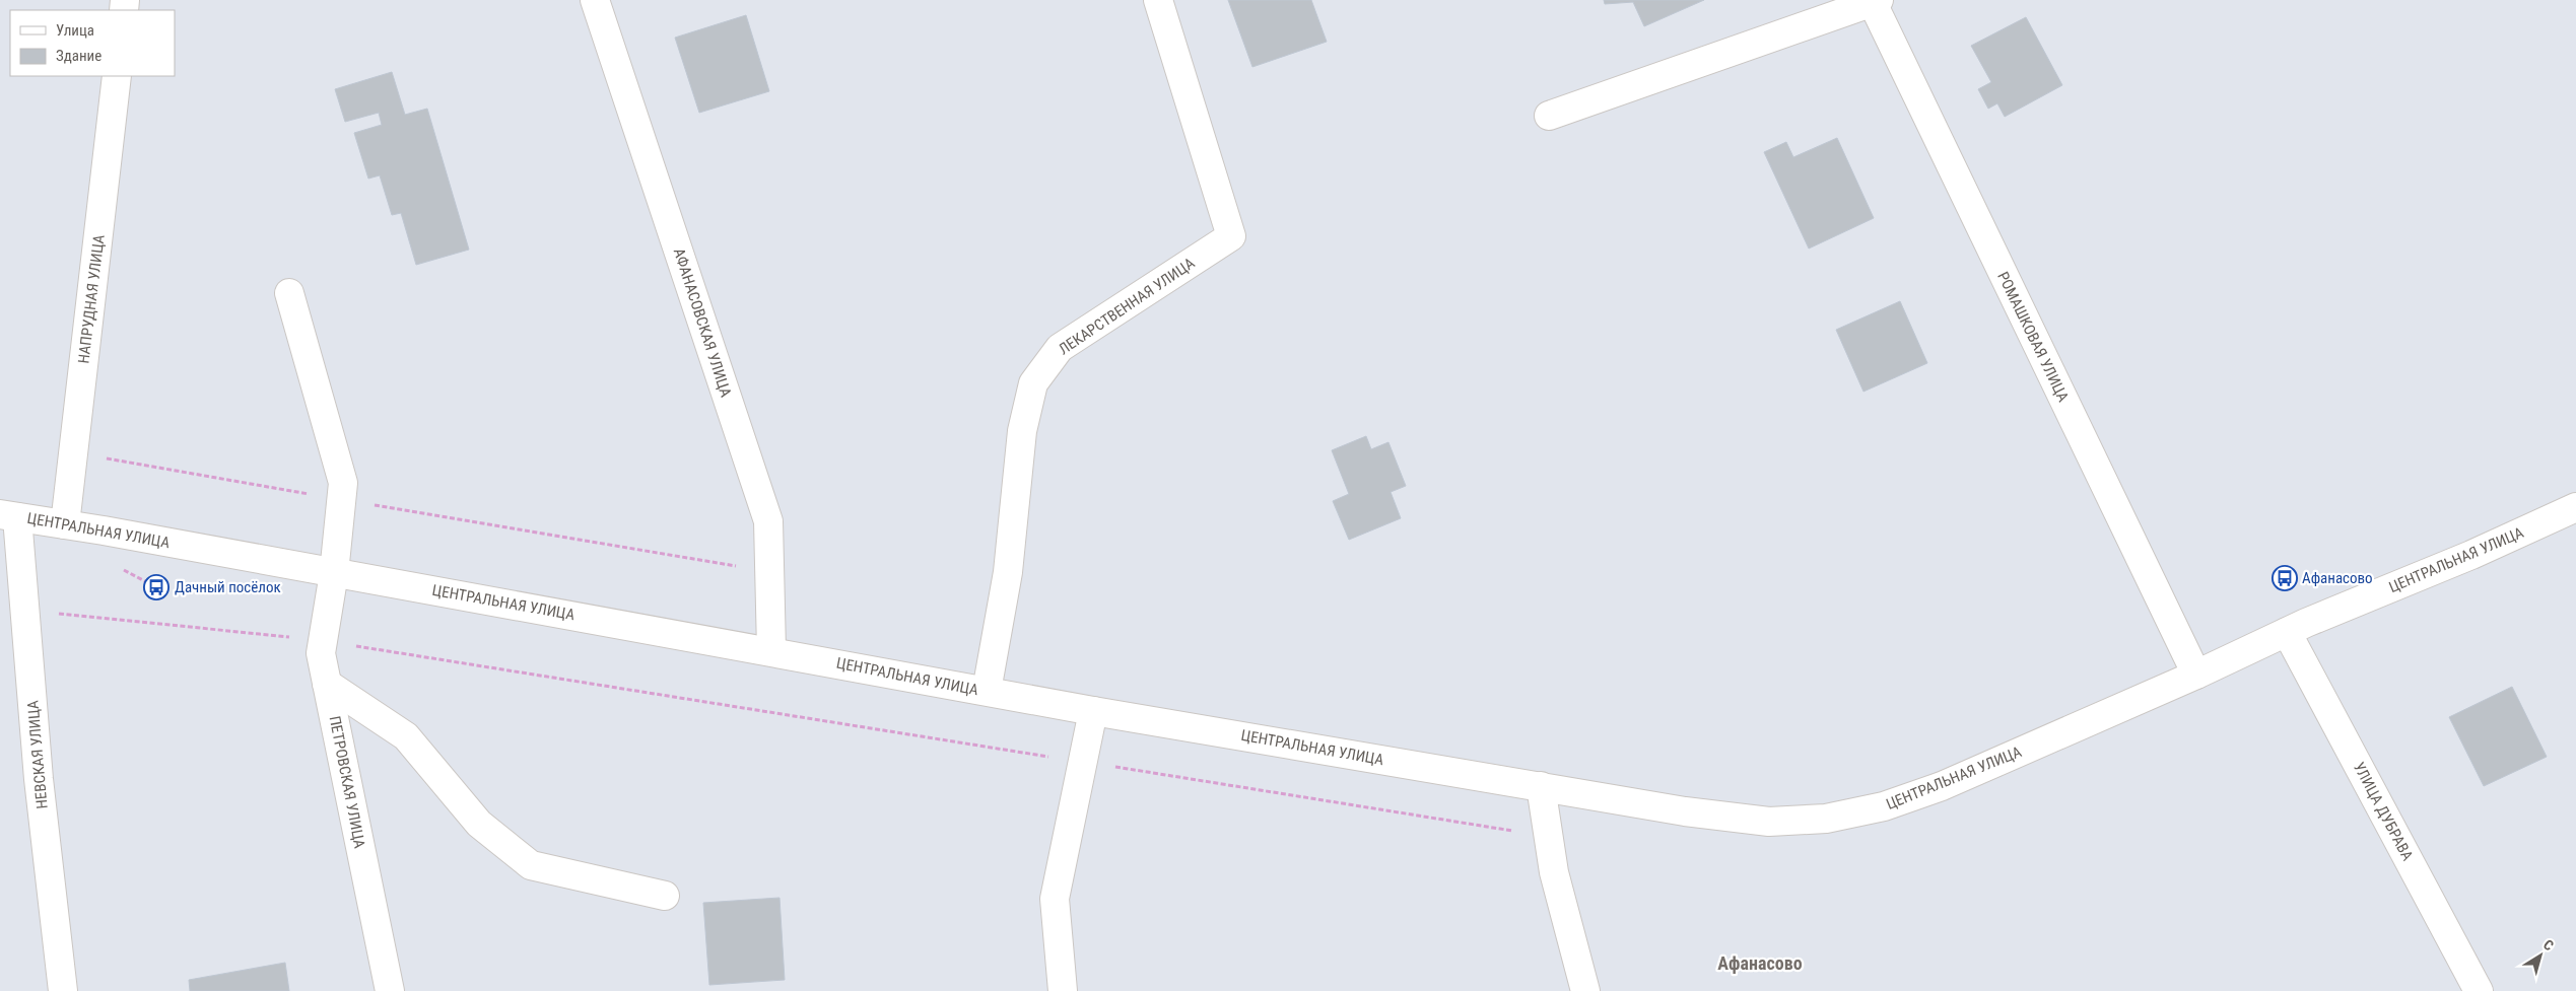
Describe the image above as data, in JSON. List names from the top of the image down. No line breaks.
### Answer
{"streets":{"street":["НАПРУДНАЯ УЛИЦА","ЛЕКАРСТВЕННАЯ УЛИЦА","АФАНАСОВСКАЯ УЛИЦА","РОМАШКОВАЯ УЛИЦА","ЦЕНТРАЛЬНАЯ УЛИЦА","НЕВСКАЯ УЛИЦА","ПЕТРОВСКАЯ УЛИЦА","УЛИЦА ДУБРАВА"]},"crossings":[["НАПРУДНАЯ УЛИЦА","ЦЕНТРАЛЬНАЯ УЛИЦА"],["ЛЕКАРСТВЕННАЯ УЛИЦА","ЦЕНТРАЛЬНАЯ УЛИЦА"],["АФАНАСОВСКАЯ УЛИЦА","ЦЕНТРАЛЬНАЯ УЛИЦА"],["РОМАШКОВАЯ УЛИЦА","ЦЕНТРАЛЬНАЯ УЛИЦА"],["ЦЕНТРАЛЬНАЯ УЛИЦА","НЕВСКАЯ УЛИЦА"],["ЦЕНТРАЛЬНАЯ УЛИЦА","ПЕТРОВСКАЯ УЛИЦА"],["ЦЕНТРАЛЬНАЯ УЛИЦА","УЛИЦА ДУБРАВА"]],"districts":["Афанасово"],"places":{"bus stop":["Афанасово","Дачный посёлок"]},"legend":["Улица","Здание"],"north":"top right"}
